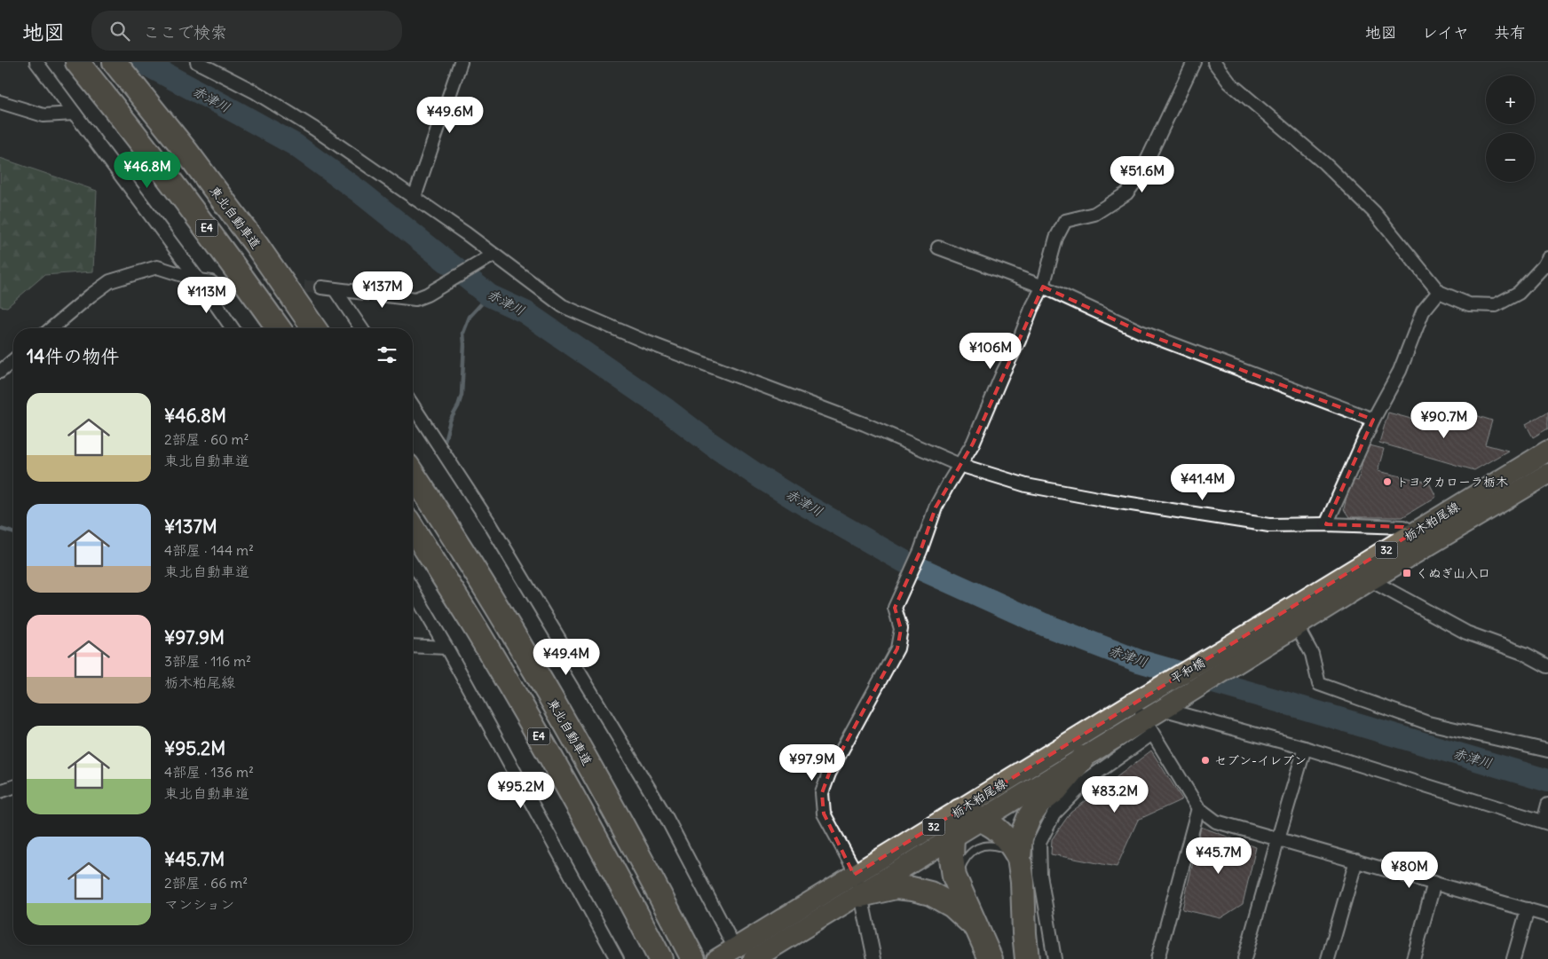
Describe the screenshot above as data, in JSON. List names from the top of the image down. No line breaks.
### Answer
{"streets":{"highway":["東北自動車道","E4"],"main road":["栃木粕尾線","32","平和橋"]},"crossings":[["東北自動車道","栃木粕尾線"],["栃木粕尾線","平和橋"]],"water":["赤津川"],"places":{"other":["トヨタカローラ栃木","セブン-イレブン"],"transit":["くぬぎ山入口"]},"page":{"header":"地図","search":"ここで検索","nav":["地図","レイヤ","共有"],"map_buttons":["+","−"],"price":["¥49.6M","¥46.8M","¥51.6M","¥137M","¥113M","¥106M","¥90.7M","¥41.4M","¥49.4M","¥97.9M","¥95.2M","¥83.2M","¥45.7M","¥80M"],"heading":"14件の物件","list":[{"name":"¥46.8M","note":"2部屋 · 60 m² · 東北自動車道"},{"name":"¥137M","note":"4部屋 · 144 m² · 東北自動車道"},{"name":"¥97.9M","note":"3部屋 · 116 m² · 栃木粕尾線"},{"name":"¥95.2M","note":"4部屋 · 136 m² · 東北自動車道"},{"name":"¥45.7M","note":"2部屋 · 66 m² · マンション"}]}}
